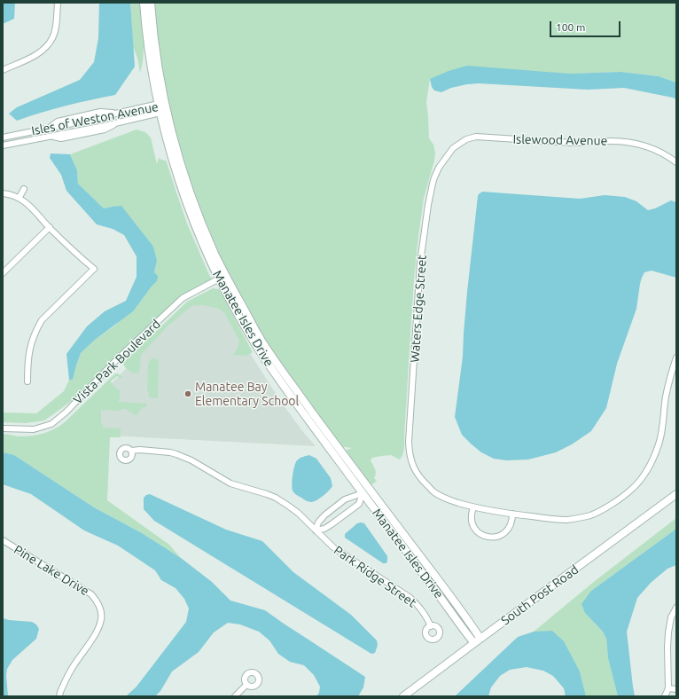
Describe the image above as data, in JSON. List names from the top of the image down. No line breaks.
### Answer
{"streets":{"street":["Isles of Weston Avenue","Islewood Avenue","Waters Edge Street","Manatee Isles Drive","Vista Park Boulevard","Pine Lake Drive","Park Ridge Street","South Post Road"]},"crossings":[["Isles of Weston Avenue","Manatee Isles Drive"],["Islewood Avenue","Waters Edge Street"],["Manatee Isles Drive","Vista Park Boulevard"],["Manatee Isles Drive","South Post Road"]],"places":["Manatee Bay Elementary School"],"scale_bar":"100 m"}
